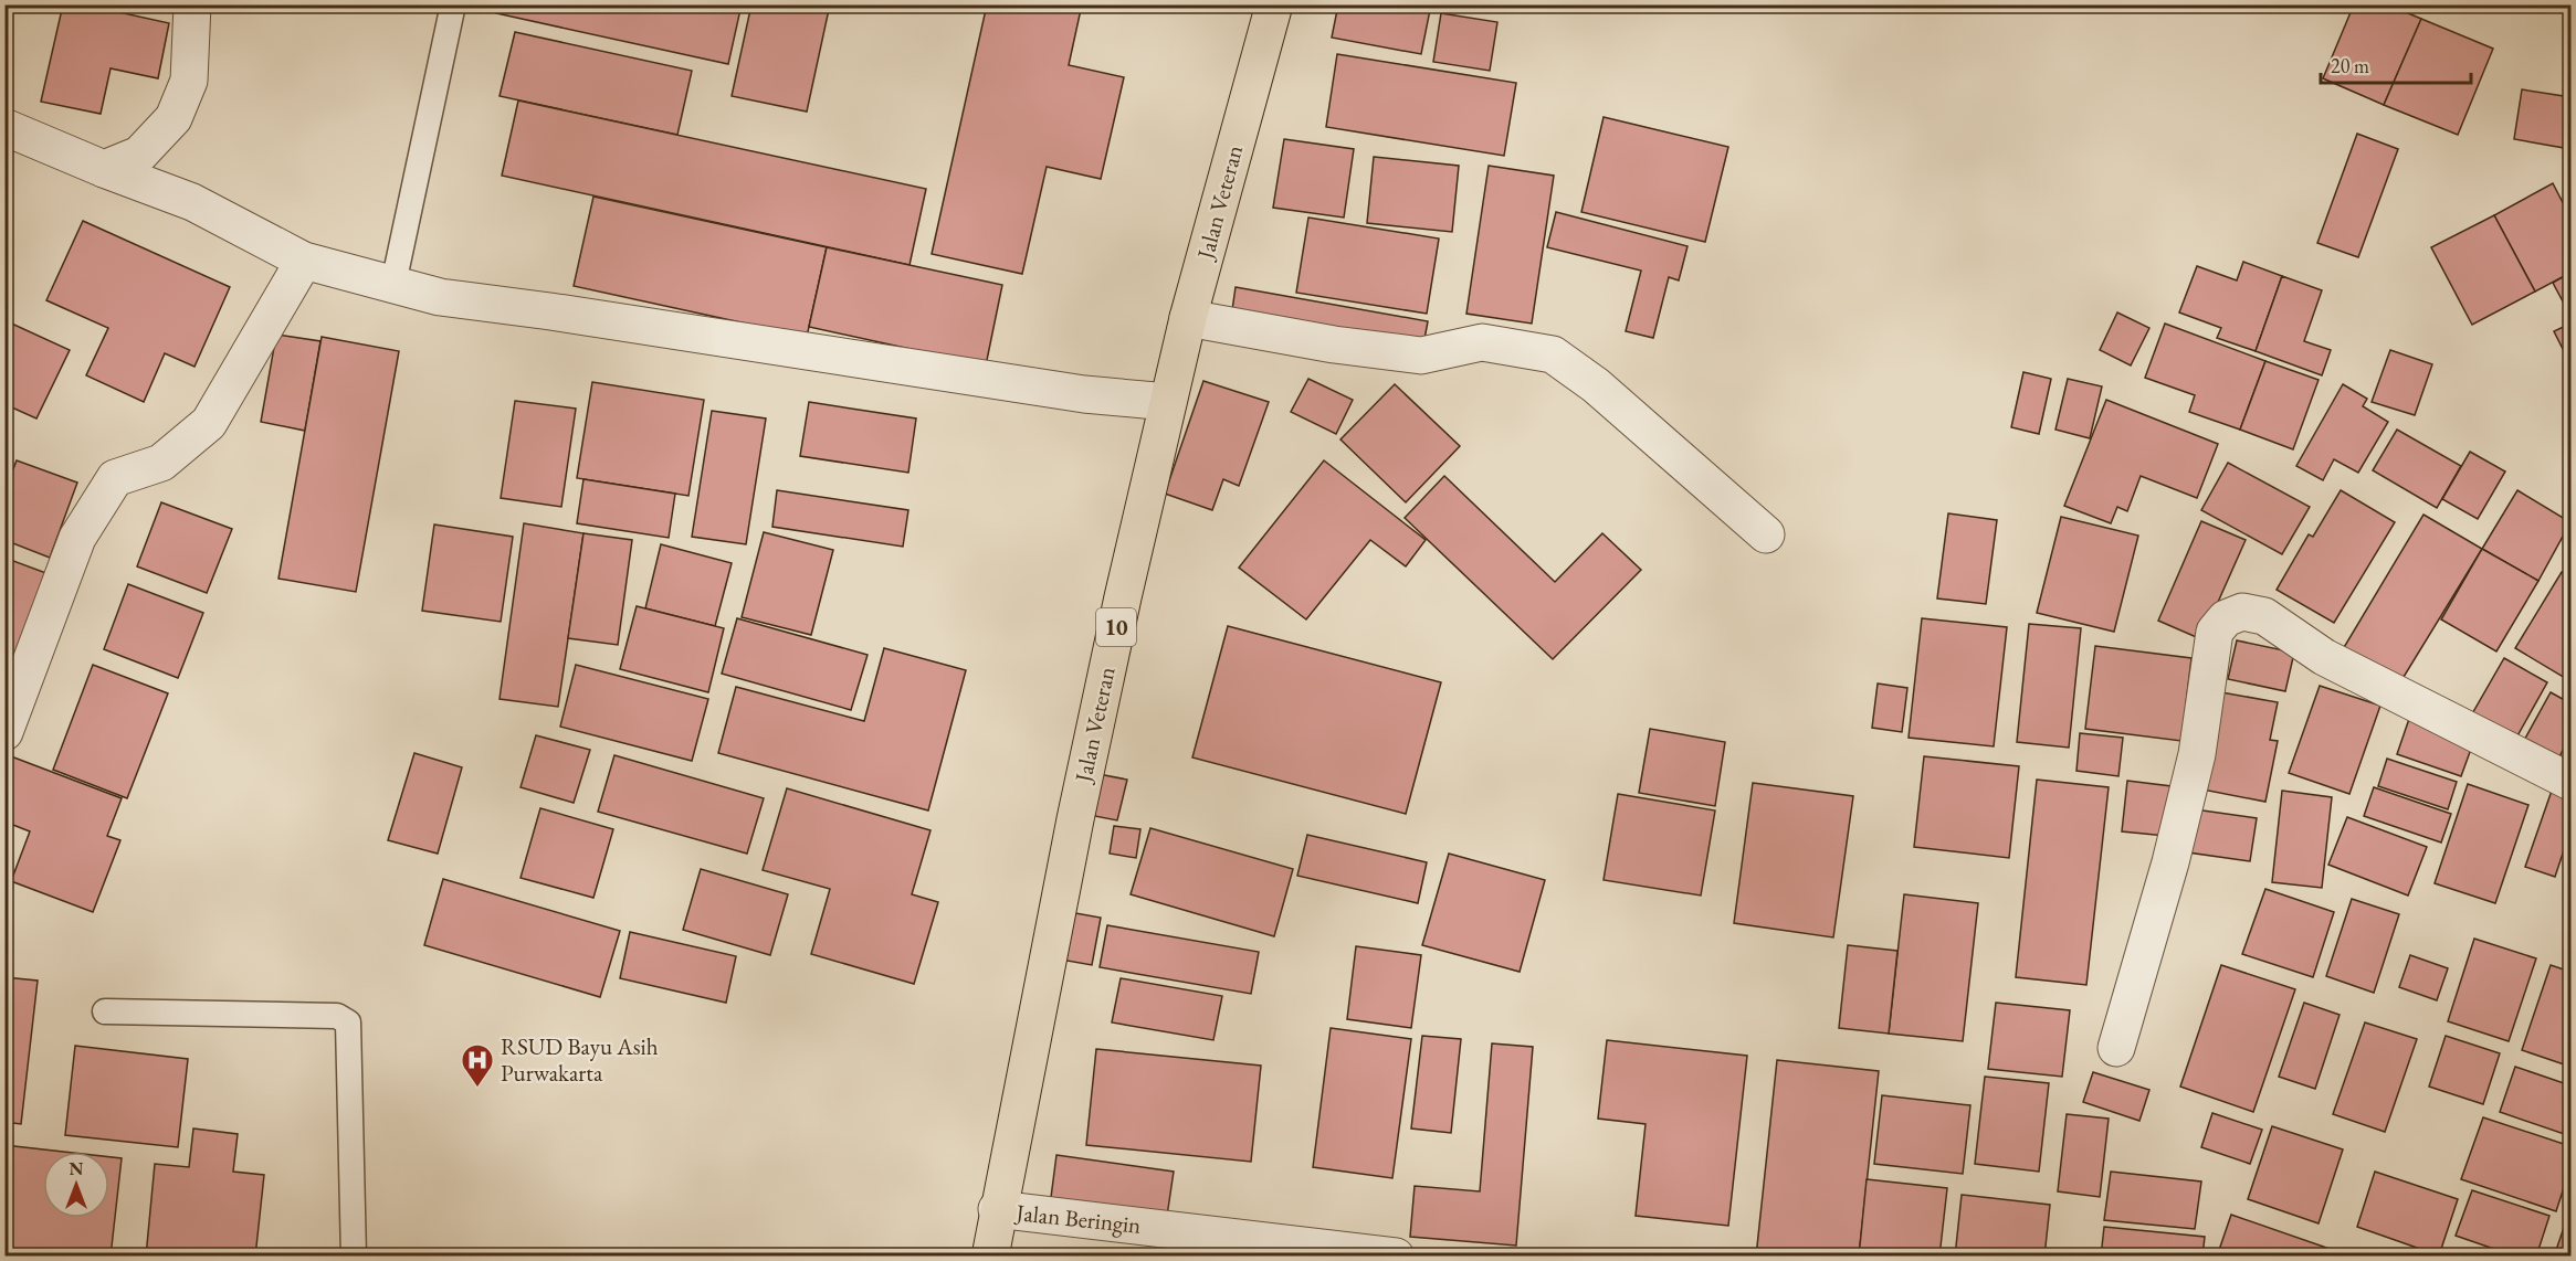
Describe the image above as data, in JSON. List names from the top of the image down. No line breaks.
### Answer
{"streets":{"highway":["Jalan Veteran","10"],"street":["Jalan Beringin"]},"crossings":[["Jalan Veteran","Jalan Beringin"]],"places":{"hospital":["RSUD Bayu Asih Purwakarta"]},"scale_bar":"20 m","north":"top"}
